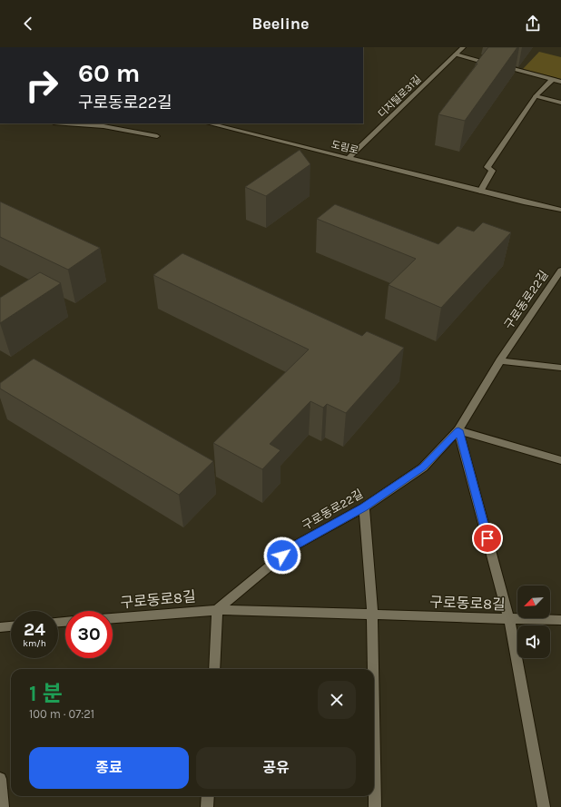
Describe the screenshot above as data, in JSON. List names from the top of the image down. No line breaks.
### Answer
{"streets":{"street":["디지털로31길","도림로","구로동로22길","구로동로8길"]},"crossings":[["디지털로31길","도림로"],["구로동로22길","구로동로8길"]],"north":"bottom left","page":{"header":"Beeline","turn":["60 m","구로동로22길"],"speed":"24 km/h","limit":"30","heading":["1 분","100 m · 07:21"],"buttons":["종료","공유"]}}
